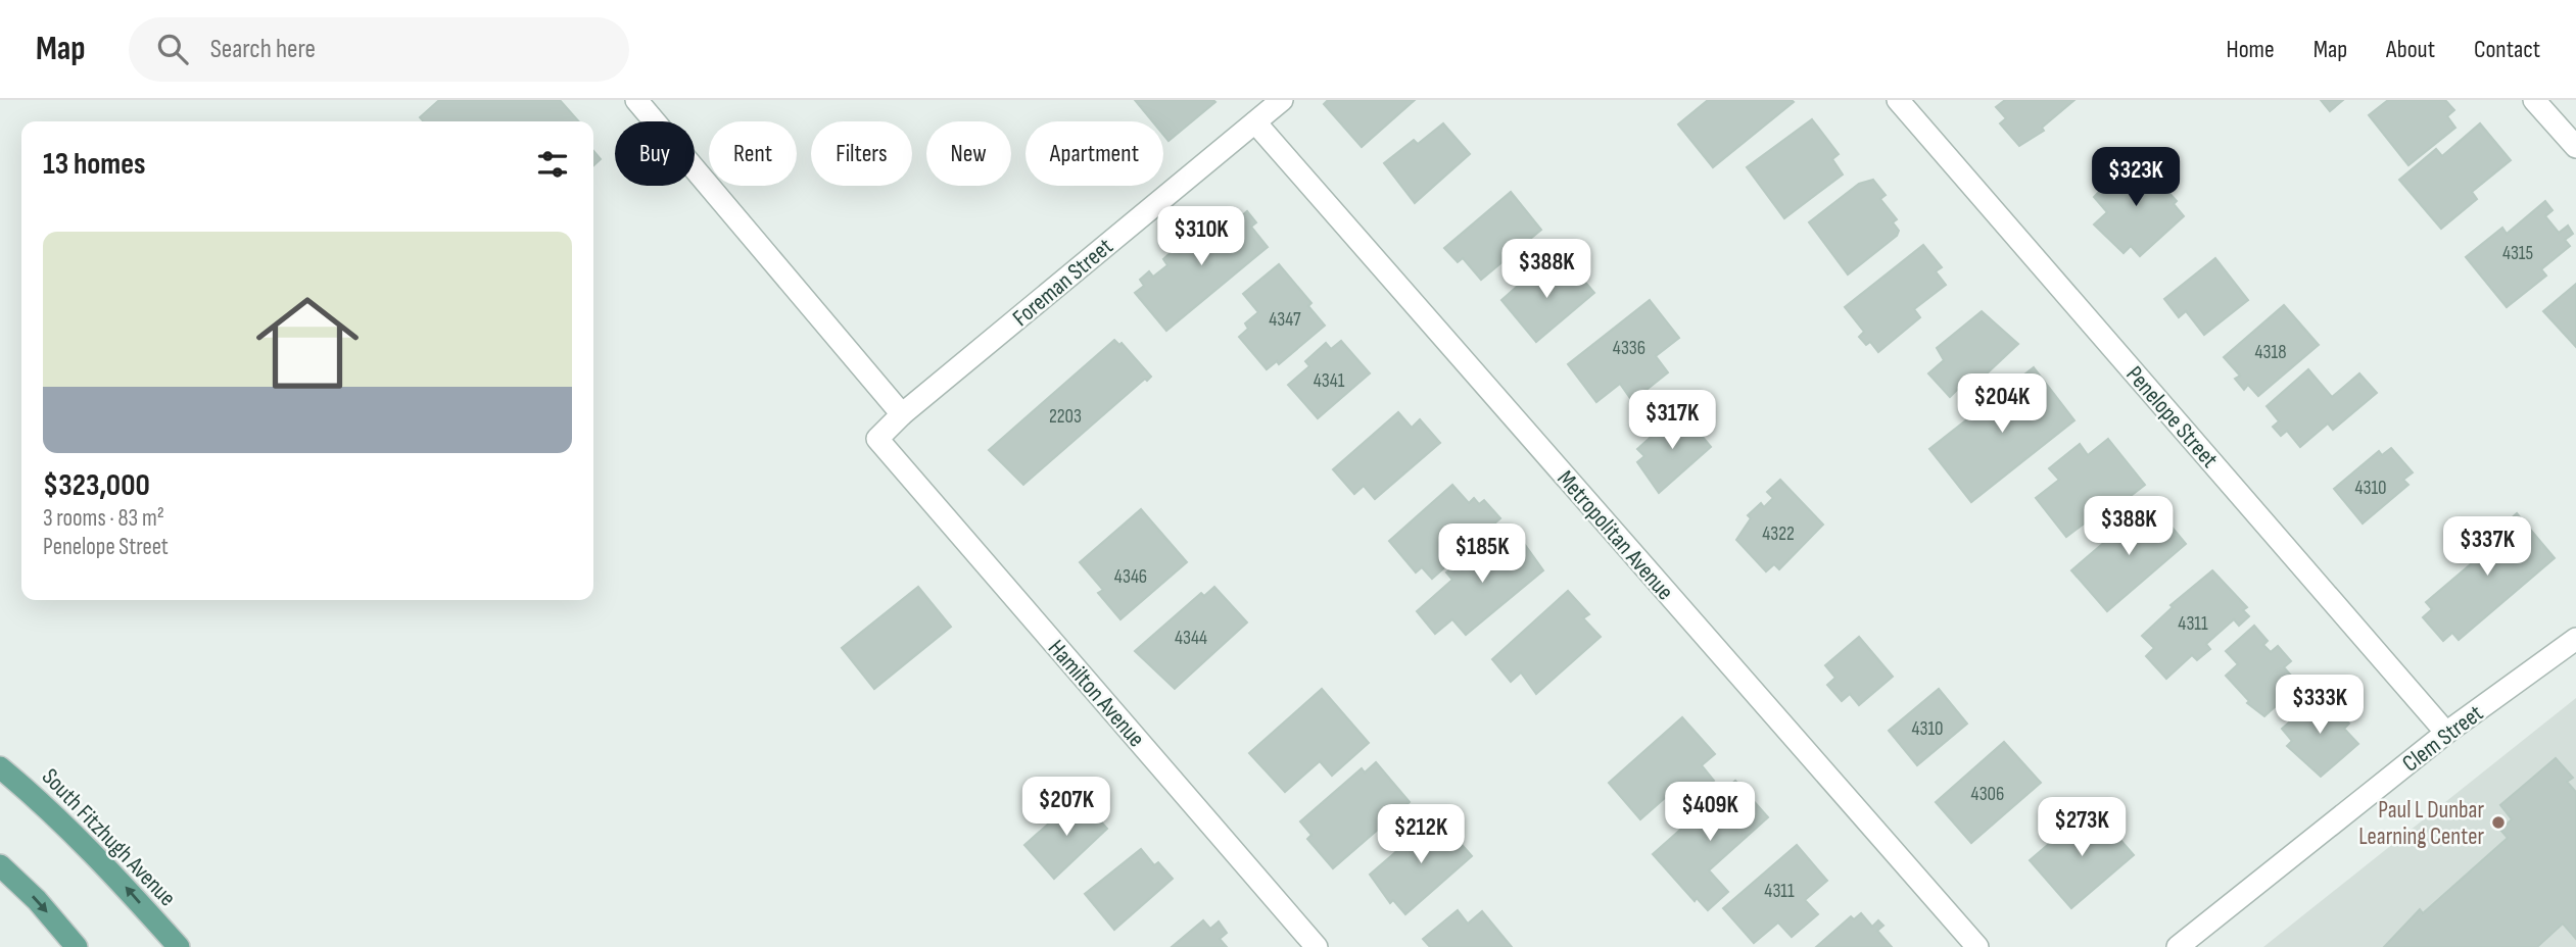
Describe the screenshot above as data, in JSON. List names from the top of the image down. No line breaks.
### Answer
{"streets":{"main road":["South Fitzhugh Avenue"],"street":["Foreman Street","Penelope Street","Metropolitan Avenue","Hamilton Avenue","Clem Street"]},"crossings":[["Foreman Street","Metropolitan Avenue"],["Foreman Street","Hamilton Avenue"],["Penelope Street","Clem Street"]],"places":["Paul L Dunbar Learning Center"],"house_numbers":["4315","4347","4336","4318","4341","2203","4310","4322","4346","4311","4344","4310","4306","4311"],"page":{"header":"Map","search":"Search here","nav":["Home","Map","About","Contact"],"chip":["Buy","Rent","Filters","New","Apartment"],"heading":"13 homes","price":["$323K","$310K","$388K","$204K","$317K","$388K","$337K","$185K","$333K","$207K","$409K","$273K","$212K"],"list":[{"name":"$323,000","note":"3 rooms · 83 m² · Penelope Street"}]}}
